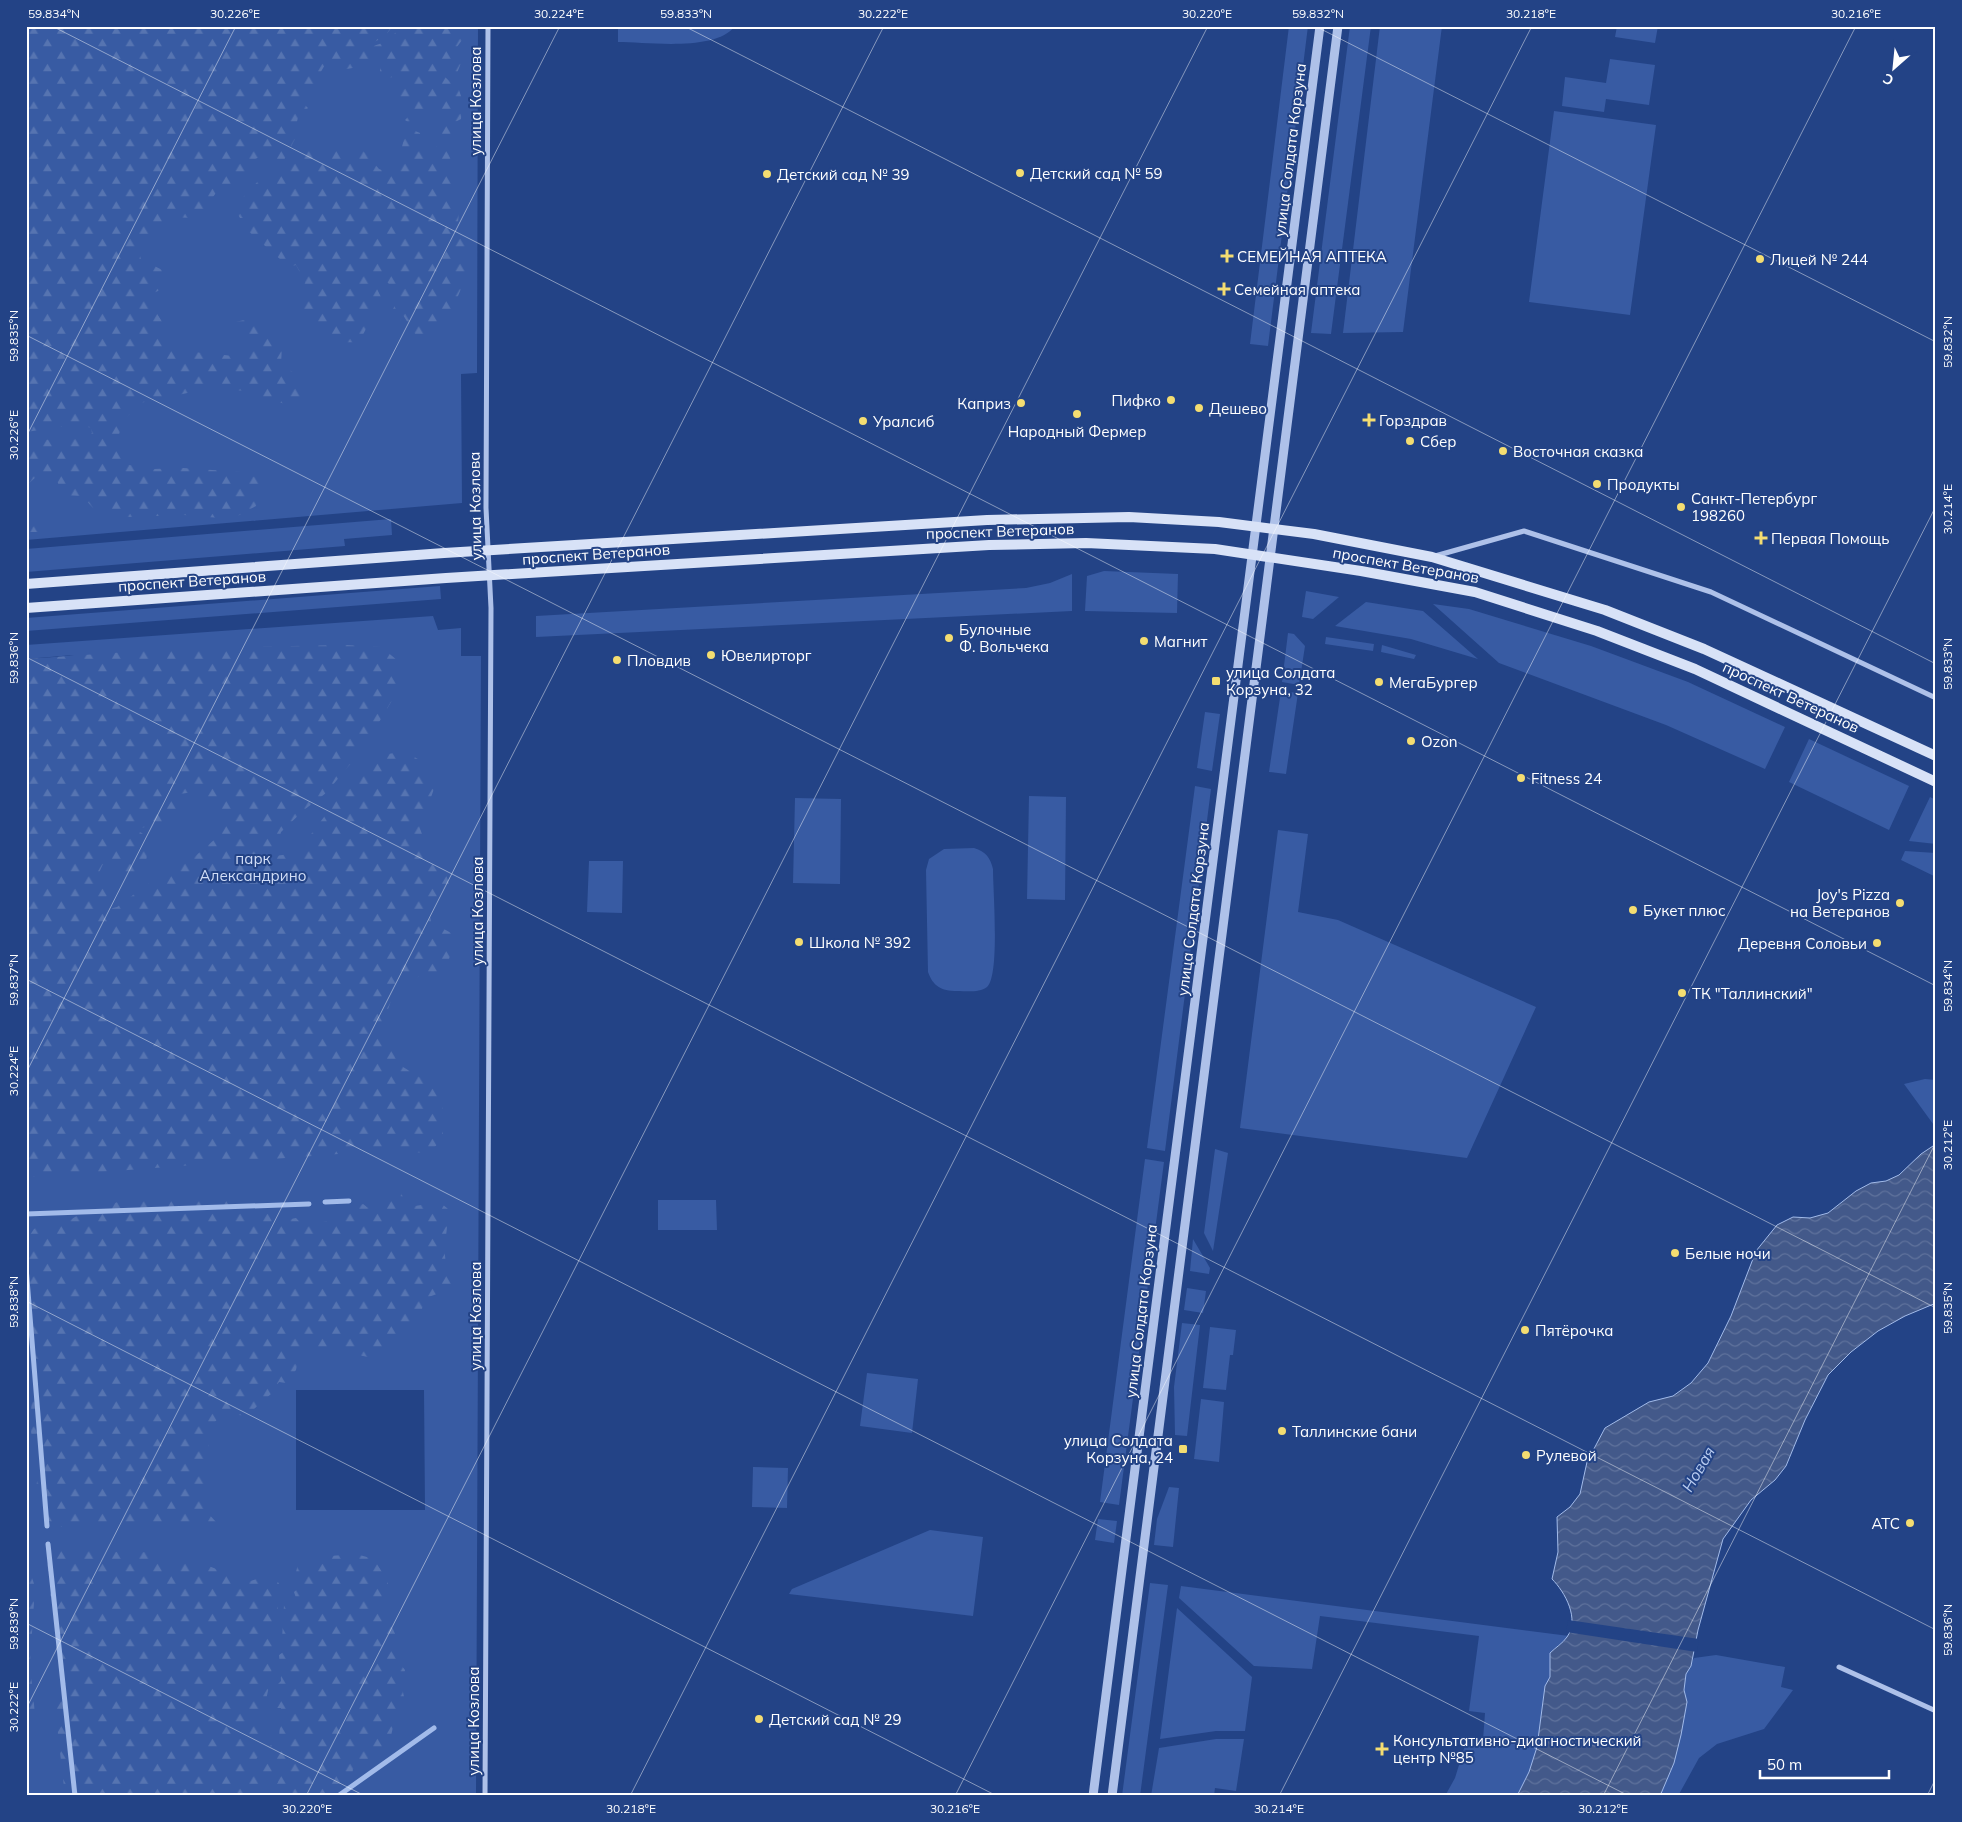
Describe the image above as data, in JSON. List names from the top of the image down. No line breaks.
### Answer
{"streets":{"main road":["проспект Ветеранов"],"street":["улица Козлова","улица Солдата Корзуна"]},"crossings":[["улица Козлова","проспект Ветеранов"],["улица Солдата Корзуна","проспект Ветеранов"]],"water":["Новая"],"parks":["парк Александрино"],"places":{"other":["Детский сад № 59","Детский сад № 39","Лицей № 244","Пифко","Каприз","Дешево","Народный Фермер","Уралсиб","Сбер","Восточная сказка","Продукты","Санкт-Петербург 198260","Булочные Ф. Вольчека","Магнит","Ювелирторг","Пловдив","МегаБургер","Ozon","Fitness 24","Joy's Pizza на Ветеранов","Букет плюс","Школа № 392","Деревня Соловьи","ТК \"Таллинский\"","Белые ночи","Пятёрочка","Таллинские бани","Рулевой","АТС","Детский сад № 29"],"health":["СЕМЕЙНАЯ АПТЕКА","Семейная аптека","Горздрав","Первая Помощь","Консультативно-диагностический центр №85"],"transit":["улица Солдата Корзуна, 32","улица Солдата Корзуна, 24"]},"scale_bar":"50 m","north":"bottom left","coordinates":["59.834°N","30.226°E","30.224°E","59.833°N","30.222°E","30.220°E","59.832°N","30.218°E","30.216°E","59.835°N","30.214°E","59.836°N","59.837°N","30.212°E","59.838°N","59.839°N"]}
